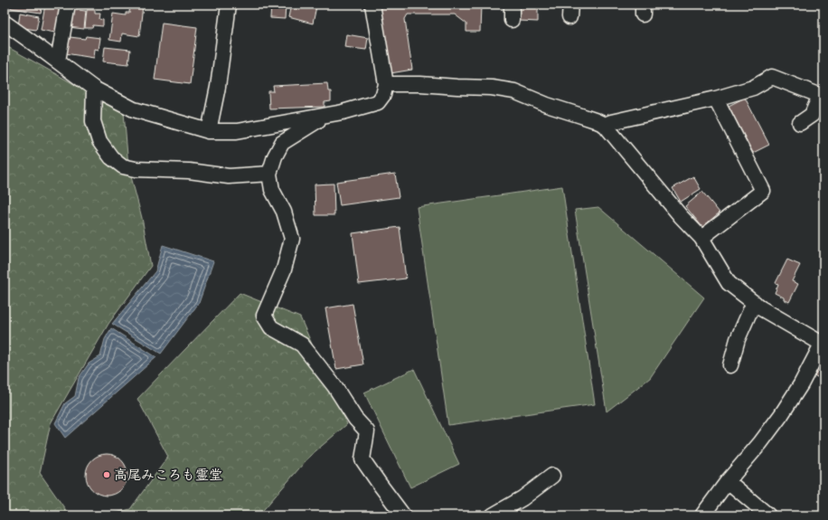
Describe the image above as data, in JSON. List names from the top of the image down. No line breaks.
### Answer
{"places":["高尾みころも霊堂"]}
